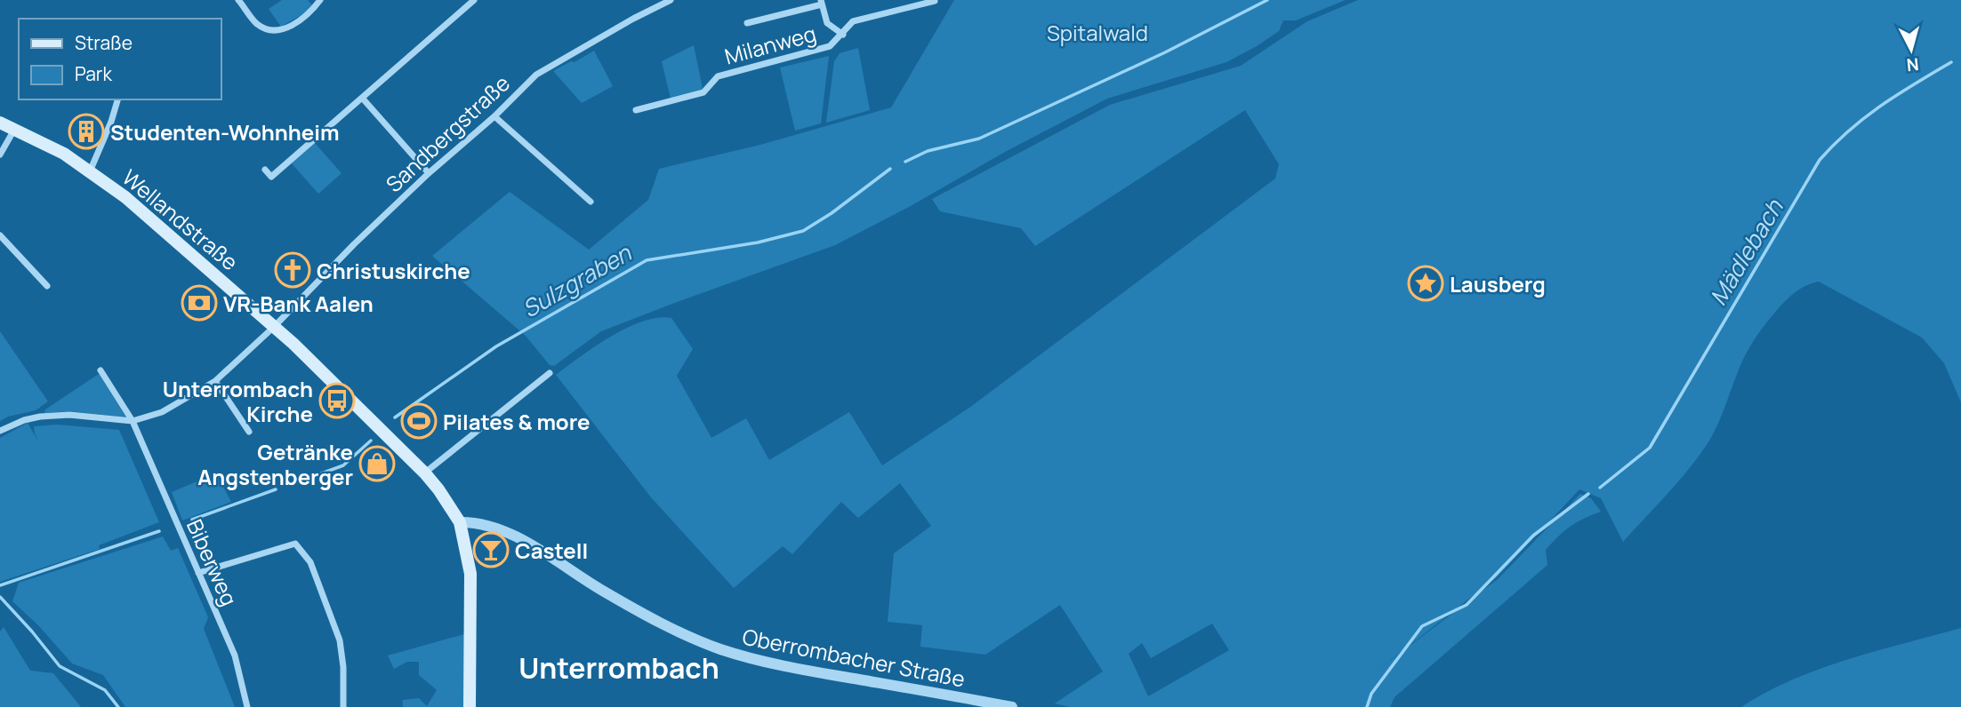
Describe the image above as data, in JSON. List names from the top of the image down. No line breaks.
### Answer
{"streets":{"main road":["Wellandstraße"],"street":["Milanweg","Sandbergstraße","Biberweg","Oberrombacher Straße"]},"crossings":[["Sandbergstraße","Wellandstraße"],["Sandbergstraße","Biberweg"],["Wellandstraße","Oberrombacher Straße"]],"districts":["Unterrombach"],"water":["Mädlebach","Sulzgraben"],"parks":["Spitalwald"],"places":{"building":["Studenten-Wohnheim"],"church":["Christuskirche"],"place":["Lausberg"],"bank":["VR-Bank Aalen"],"bus stop":["Unterrombach Kirche"],"sports":["Pilates & more"],"shop":["Getränke Angstenberger"],"bar":["Castell"]},"legend":["Straße","Park"],"north":"bottom"}
